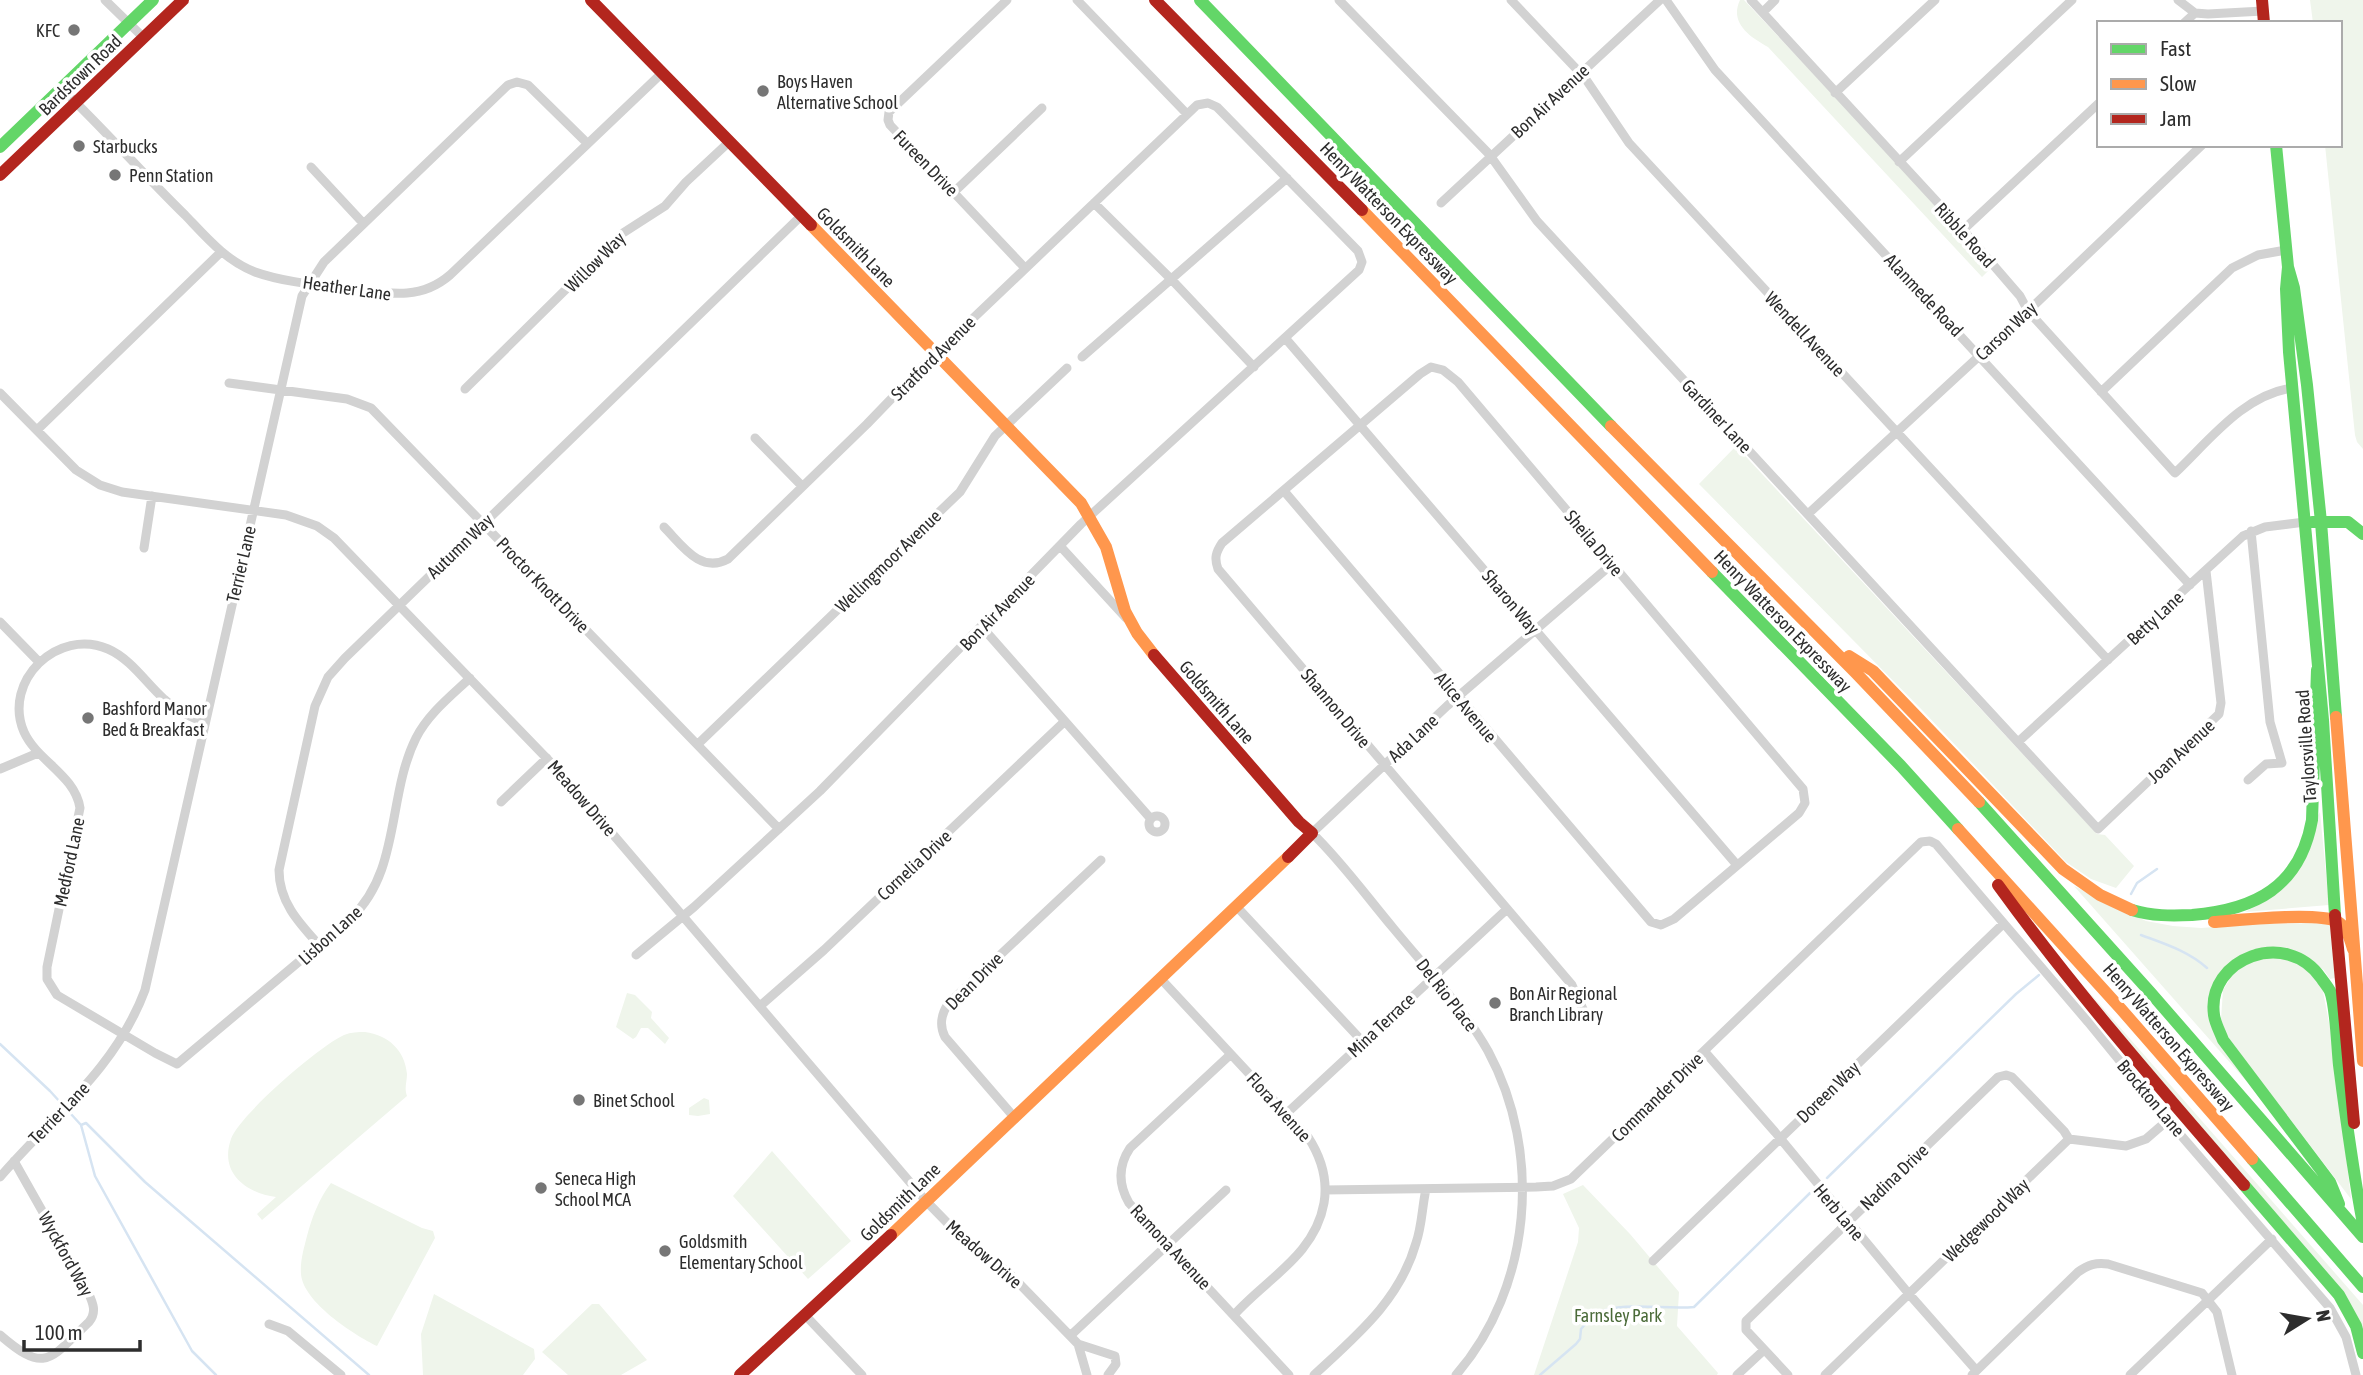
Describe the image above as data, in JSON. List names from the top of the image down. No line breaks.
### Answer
{"streets":{"main road":["Bardstown Road","Henry Watterson Expressway","Goldsmith Lane","Taylorsville Road"],"street":["Bon Air Avenue","Fureen Drive","Ribble Road","Willow Way","Heather Lane","Alanmede Road","Carson Way","Wendell Avenue","Stratford Avenue","Gardiner Lane","Sheila Drive","Autumn Way","Wellingmoor Avenue","Terrier Lane","Proctor Knott Drive","Sharon Way","Betty Lane","Alice Avenue","Shannon Drive","Ada Lane","Joan Avenue","Meadow Drive","Medford Lane","Cornelia Drive","Lisbon Lane","Dean Drive","Del Rio Place","Mina Terrace","Doreen Way","Commander Drive","Brockton Lane","Flora Avenue","Nadina Drive","Herb Lane","Wedgewood Way","Ramona Avenue","Wyckford Way"]},"crossings":[["Bardstown Road","Heather Lane"],["Bon Air Avenue","Goldsmith Lane"],["Bon Air Avenue","Wendell Avenue"],["Bon Air Avenue","Stratford Avenue"],["Bon Air Avenue","Gardiner Lane"],["Bon Air Avenue","Proctor Knott Drive"],["Bon Air Avenue","Sharon Way"],["Bon Air Avenue","Meadow Drive"],["Fureen Drive","Stratford Avenue"],["Ribble Road","Carson Way"],["Ribble Road","Taylorsville Road"],["Goldsmith Lane","Willow Way"],["Goldsmith Lane","Heather Lane"],["Goldsmith Lane","Stratford Avenue"],["Goldsmith Lane","Autumn Way"],["Goldsmith Lane","Wellingmoor Avenue"],["Goldsmith Lane","Ada Lane"],["Goldsmith Lane","Meadow Drive"],["Goldsmith Lane","Dean Drive"],["Goldsmith Lane","Del Rio Place"],["Goldsmith Lane","Flora Avenue"],["Heather Lane","Terrier Lane"],["Alanmede Road","Carson Way"],["Alanmede Road","Betty Lane"],["Carson Way","Wendell Avenue"],["Carson Way","Gardiner Lane"],["Wendell Avenue","Betty Lane"],["Gardiner Lane","Betty Lane"],["Gardiner Lane","Joan Avenue"],["Sheila Drive","Sharon Way"],["Sheila Drive","Alice Avenue"],["Sheila Drive","Shannon Drive"],["Sheila Drive","Ada Lane"],["Autumn Way","Proctor Knott Drive"],["Autumn Way","Meadow Drive"],["Autumn Way","Lisbon Lane"],["Wellingmoor Avenue","Proctor Knott Drive"],["Terrier Lane","Proctor Knott Drive"],["Terrier Lane","Meadow Drive"],["Terrier Lane","Medford Lane"],["Terrier Lane","Lisbon Lane"],["Terrier Lane","Wyckford Way"],["Sharon Way","Alice Avenue"],["Sharon Way","Shannon Drive"],["Sharon Way","Ada Lane"],["Betty Lane","Taylorsville Road"],["Betty Lane","Joan Avenue"],["Alice Avenue","Shannon Drive"],["Alice Avenue","Ada Lane"],["Shannon Drive","Ada Lane"],["Shannon Drive","Mina Terrace"],["Ada Lane","Del Rio Place"],["Meadow Drive","Cornelia Drive"],["Meadow Drive","Lisbon Lane"],["Medford Lane","Lisbon Lane"],["Del Rio Place","Mina Terrace"],["Del Rio Place","Commander Drive"],["Mina Terrace","Commander Drive"],["Mina Terrace","Flora Avenue"],["Mina Terrace","Ramona Avenue"],["Doreen Way","Brockton Lane"],["Doreen Way","Herb Lane"],["Commander Drive","Brockton Lane"],["Commander Drive","Flora Avenue"],["Commander Drive","Herb Lane"],["Commander Drive","Ramona Avenue"],["Flora Avenue","Ramona Avenue"],["Nadina Drive","Herb Lane"],["Nadina Drive","Wedgewood Way"],["Herb Lane","Wedgewood Way"]],"parks":["Farnsley Park"],"places":["KFC","Boys Haven Alternative School","Starbucks","Penn Station","Bashford Manor Bed & Breakfast","Bon Air Regional Branch Library","Binet School","Seneca High School MCA","Goldsmith Elementary School"],"legend":["Fast","Slow","Jam"],"scale_bar":"100 m","north":"right"}
